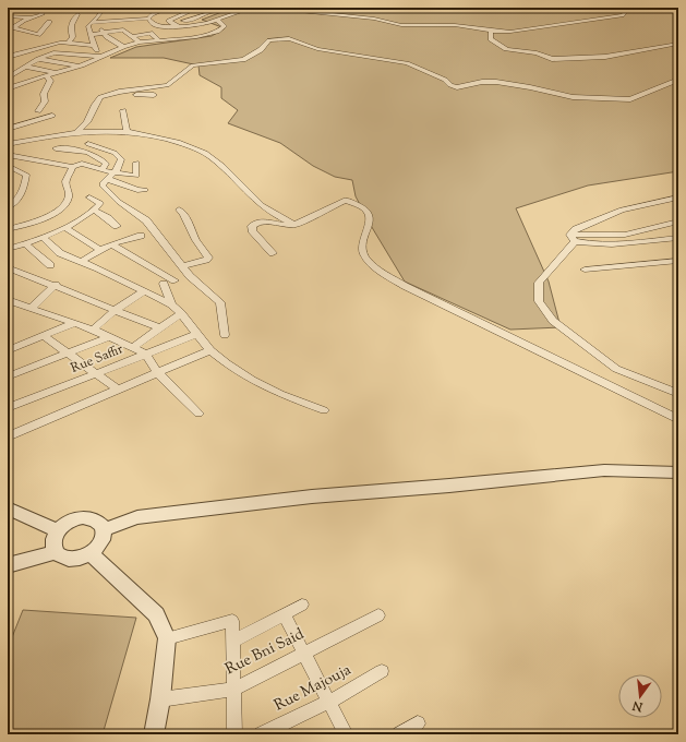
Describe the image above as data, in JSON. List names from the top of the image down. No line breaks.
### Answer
{"streets":{"street":["Rue Saffir","Rue Bni Said","Rue Majouja"]},"north":"bottom"}
